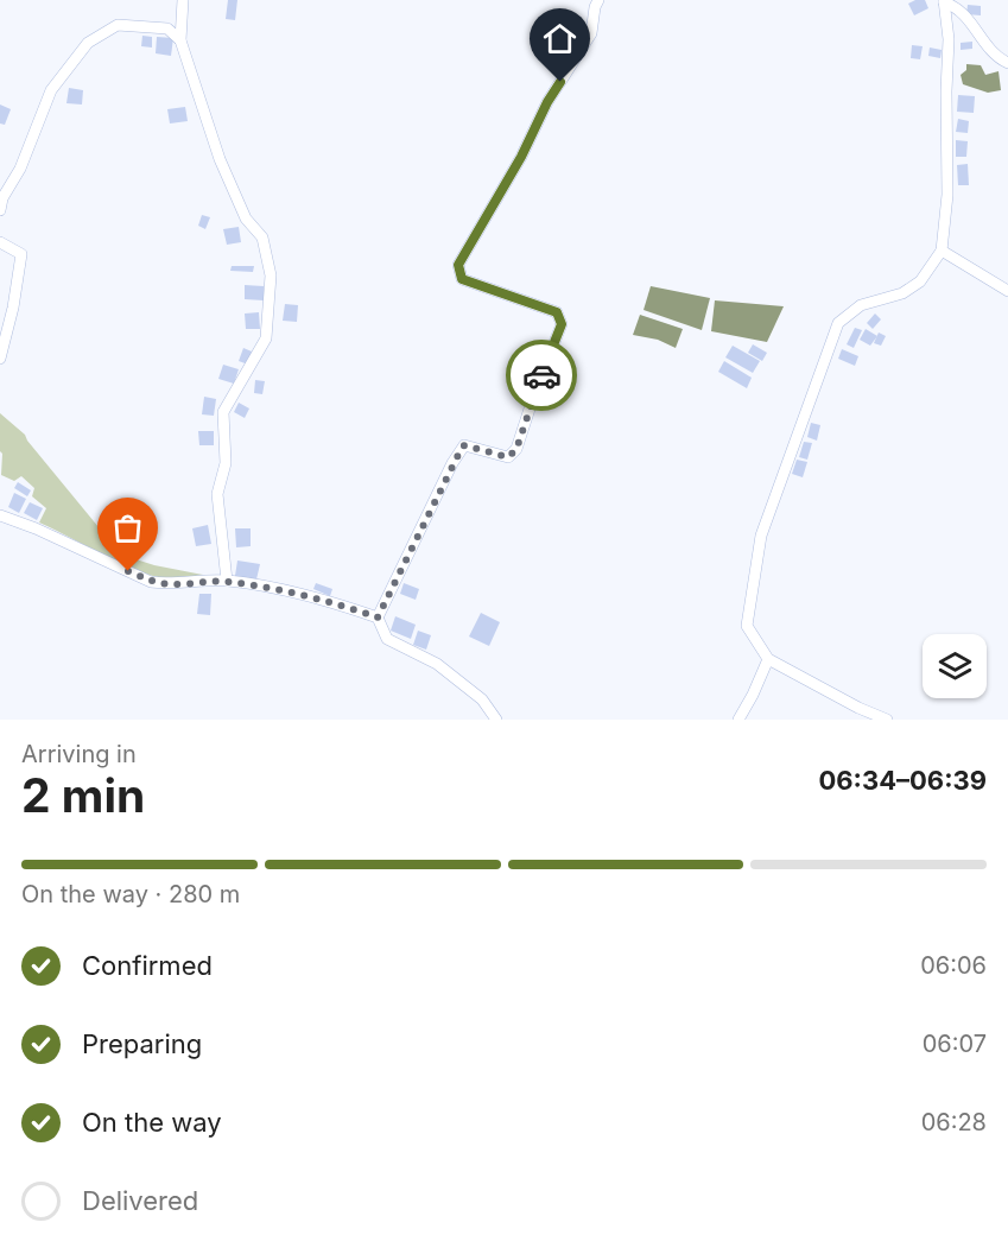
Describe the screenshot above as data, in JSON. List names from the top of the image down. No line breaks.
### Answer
{"page":{"heading":["2 min","Arriving in","06:34–06:39"],"bar":"On the way · 280 m","list":[["Confirmed","06:06"],["Preparing","06:07"],["On the way","06:28"],"Delivered"]}}
